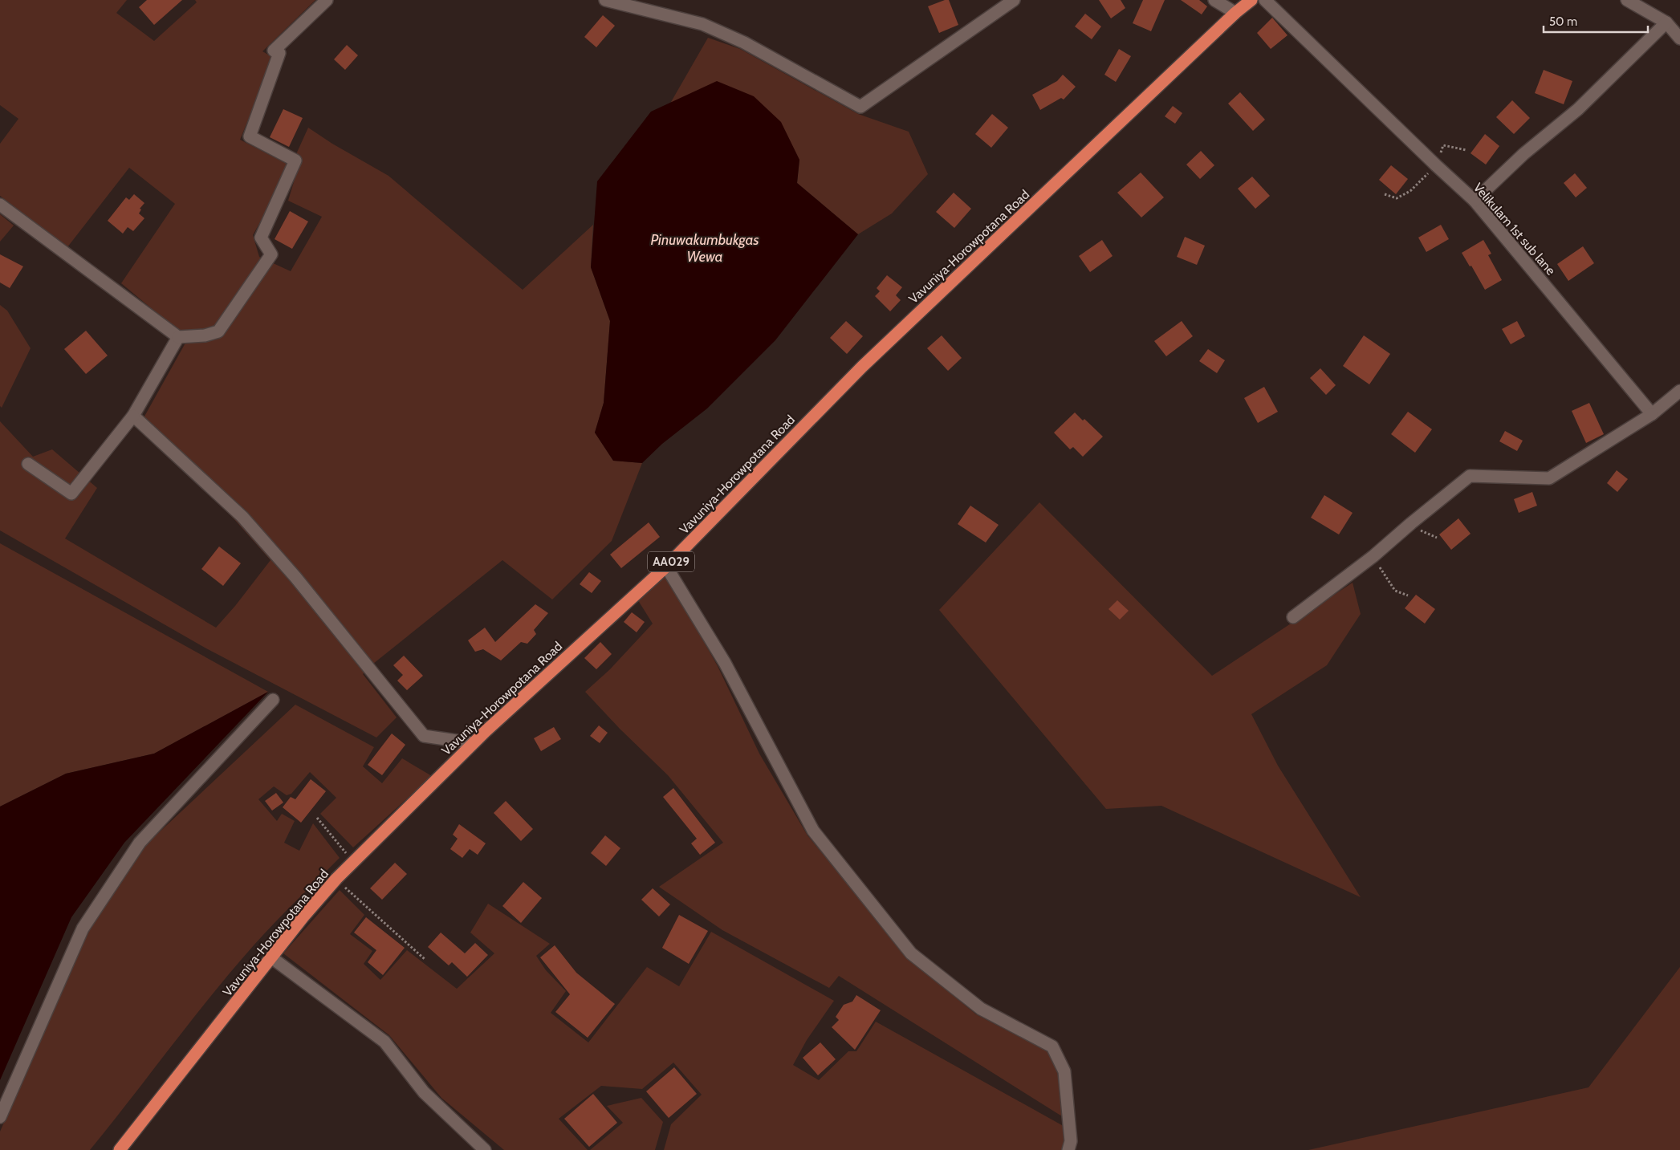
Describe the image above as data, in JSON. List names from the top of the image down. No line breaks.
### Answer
{"streets":{"highway":["Vavuniya-Horowpotana Road","AA029"],"street":["Velikulam 1st sub lane"]},"water":["Pinuwakumbukgas Wewa"],"scale_bar":"50 m"}
